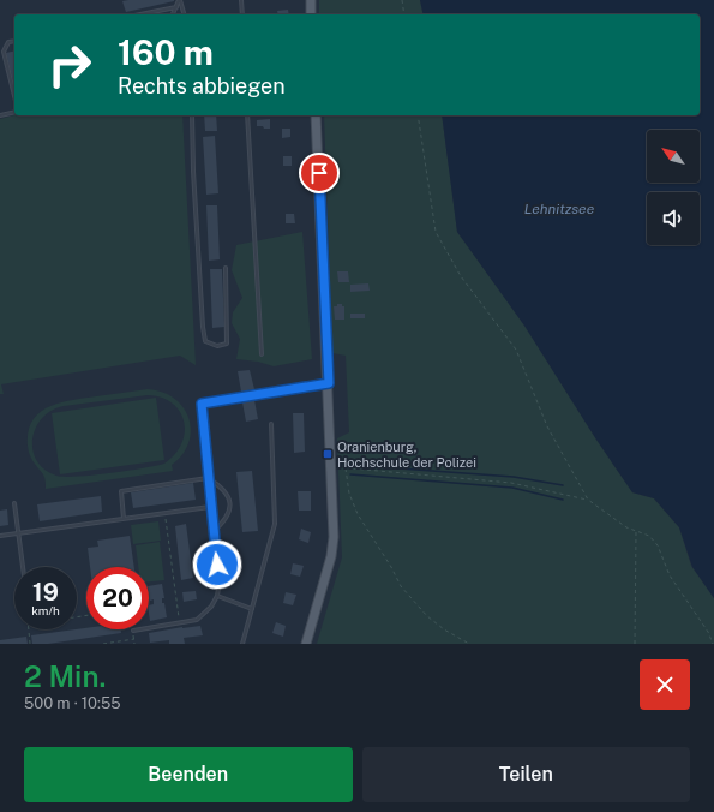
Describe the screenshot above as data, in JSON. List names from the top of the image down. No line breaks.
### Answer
{"water":["Lehnitzsee"],"places":{"transit":["Oranienburg, Hochschule der Polizei"]},"north":"top left","page":{"turn":["160 m","Rechts abbiegen"],"speed":"19 km/h","limit":"20","heading":["2 Min.","500 m · 10:55"],"buttons":["Beenden","Teilen"]}}
